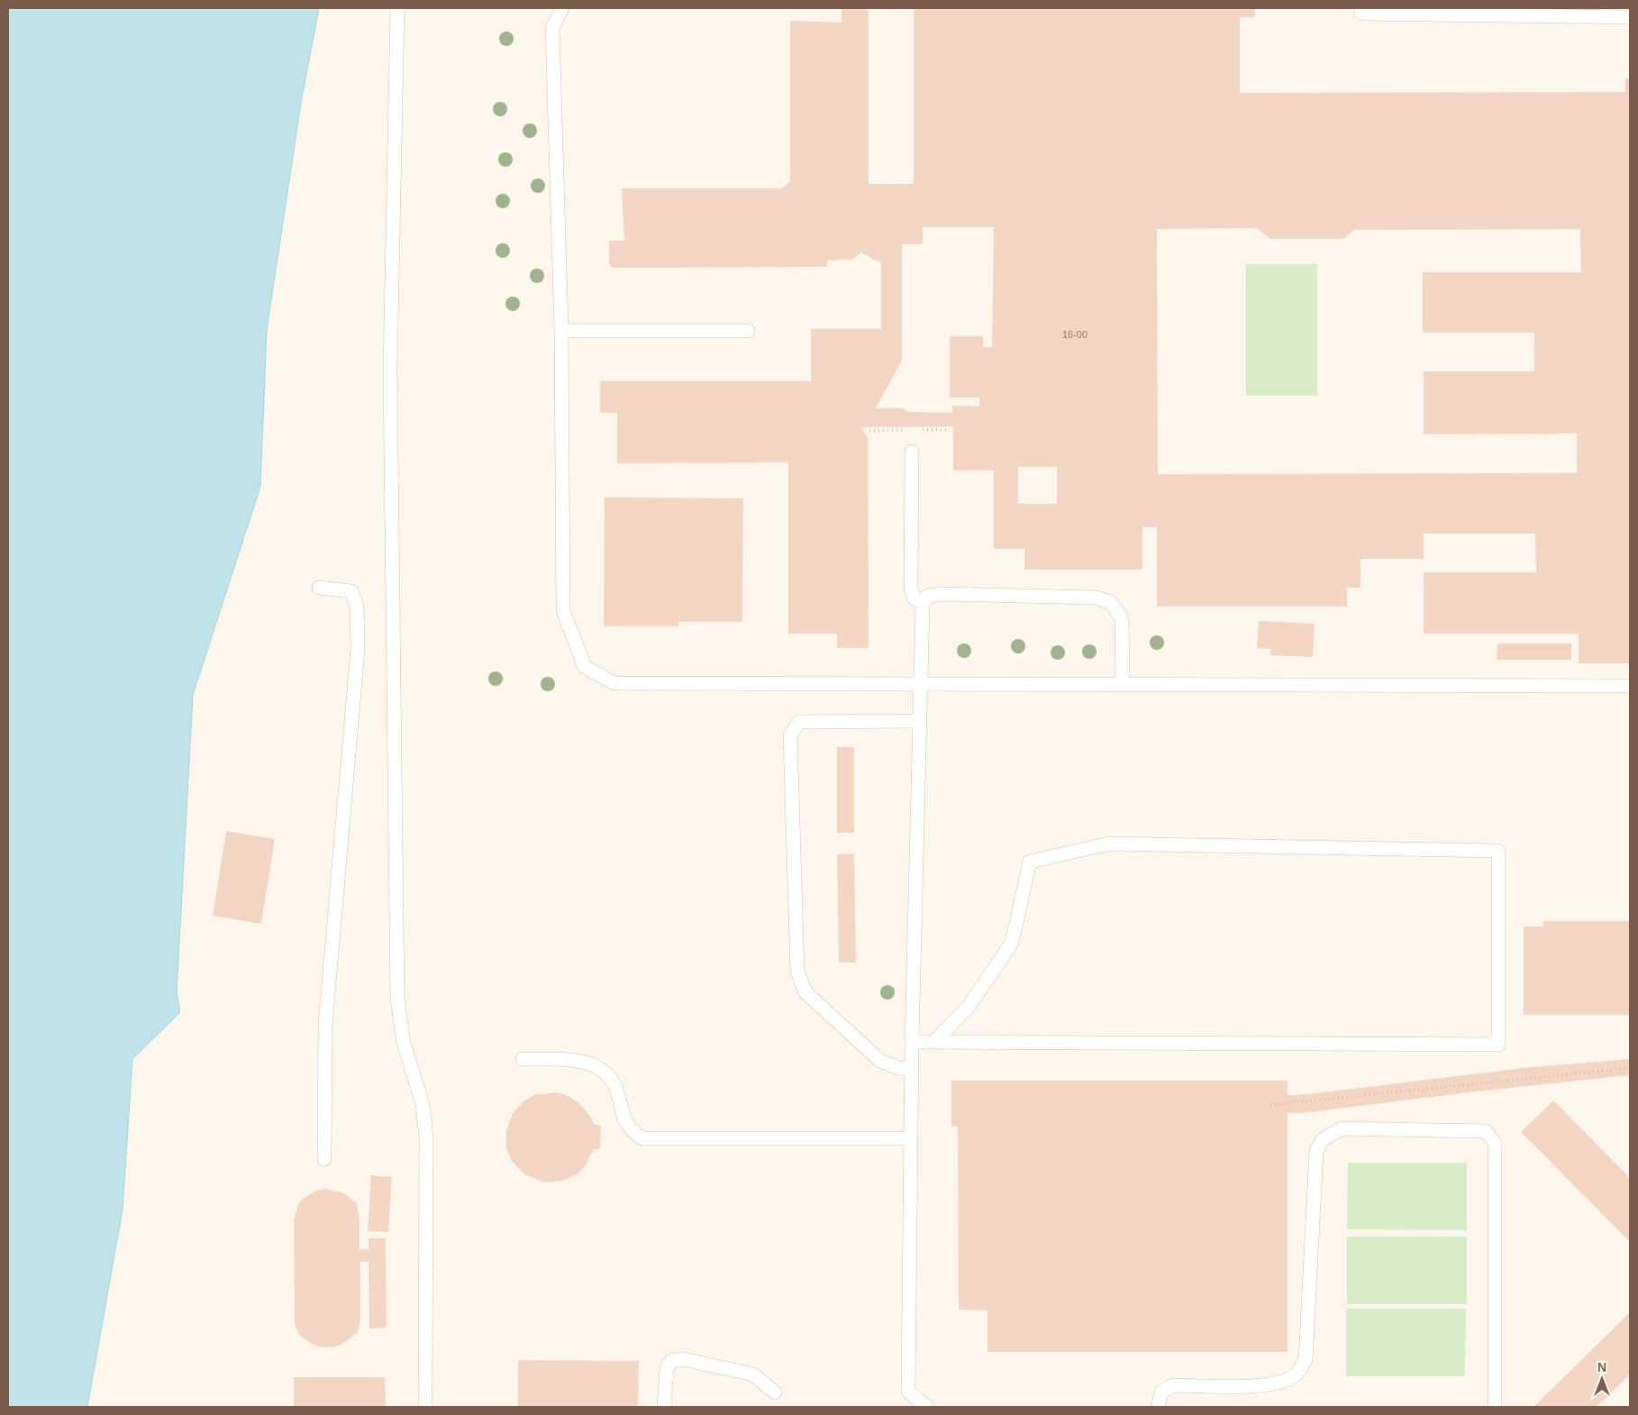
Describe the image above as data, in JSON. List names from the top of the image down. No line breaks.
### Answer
{"house_numbers":["16-00"],"north":"top"}
